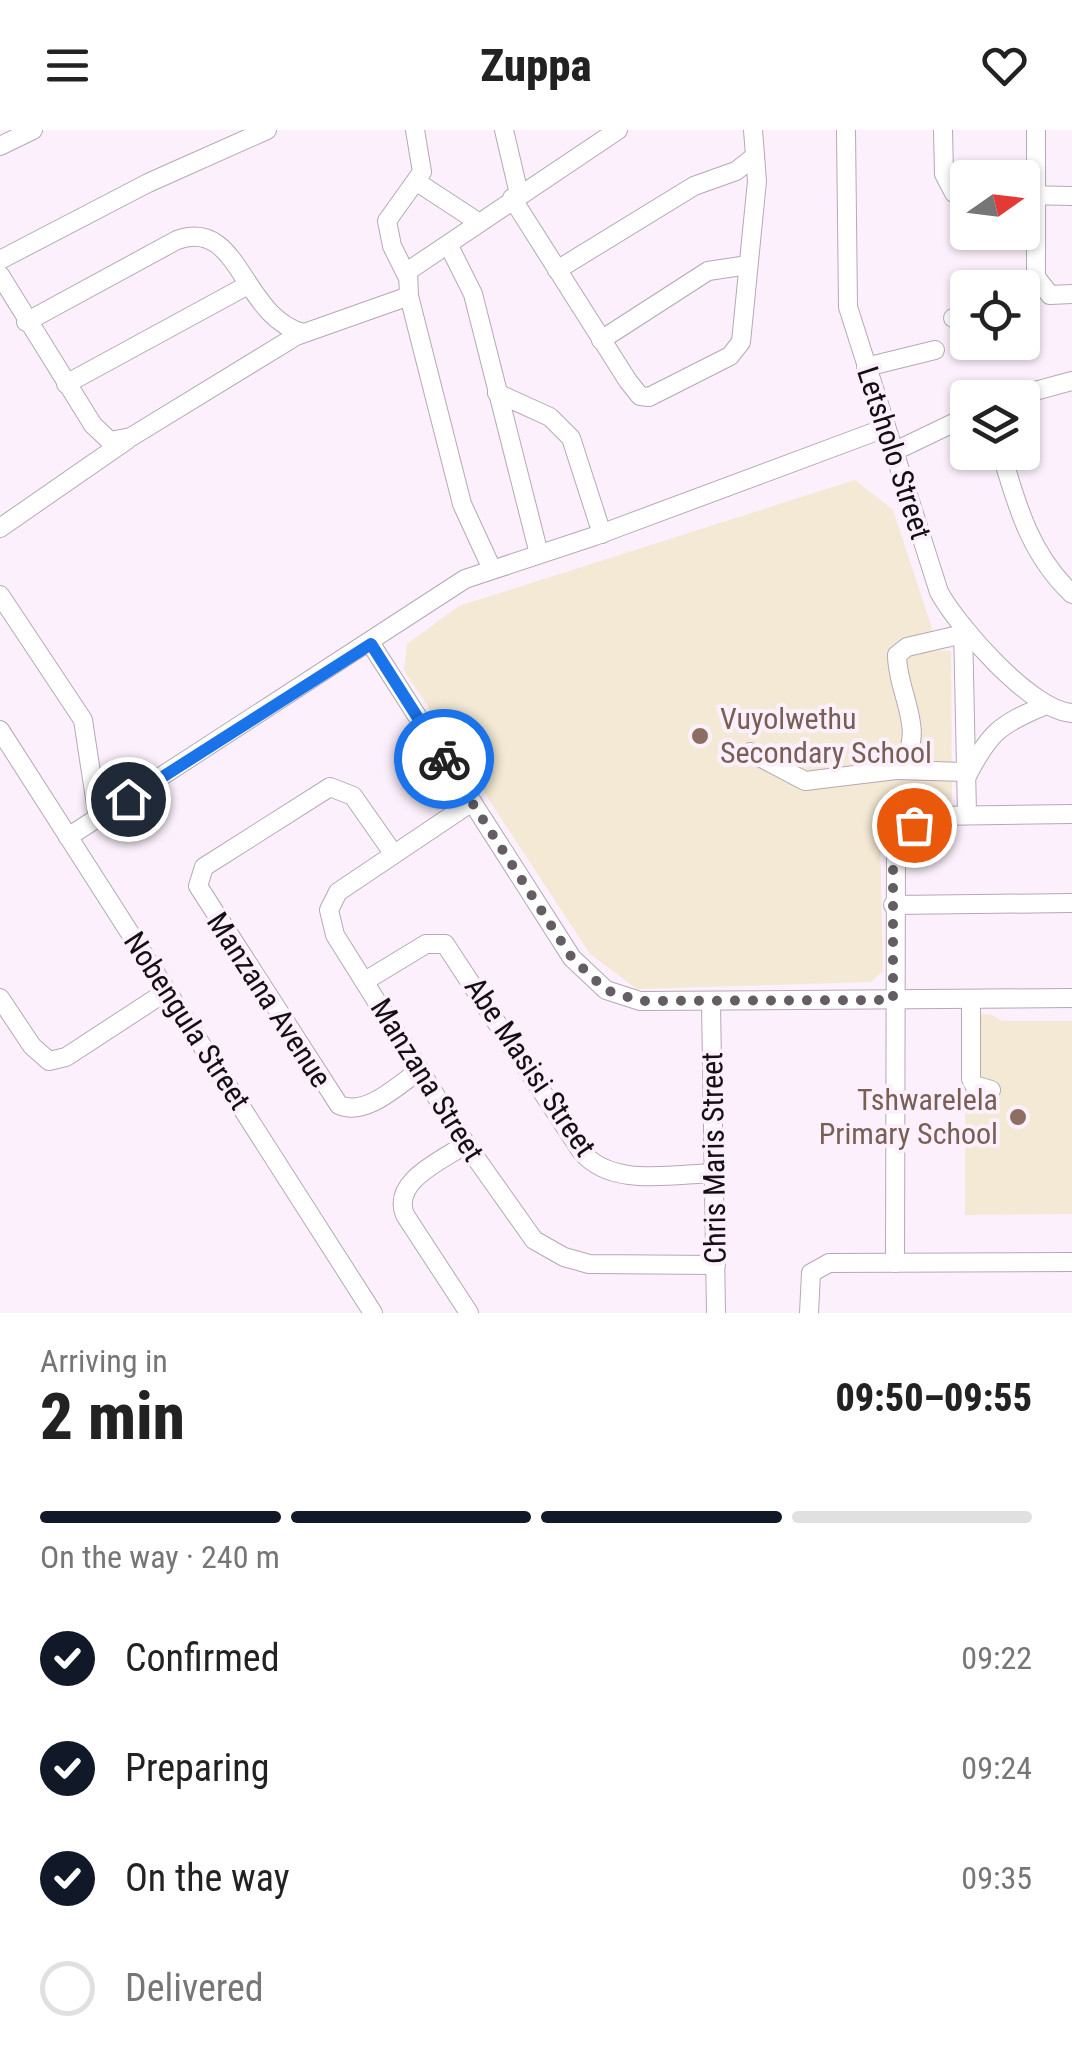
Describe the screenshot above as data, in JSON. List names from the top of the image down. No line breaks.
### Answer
{"streets":{"street":["Letsholo Street","Manzana Avenue","Nobengula Street","Abe Masisi Street","Manzana Street","Chris Maris Street"]},"crossings":[["Manzana Avenue","Manzana Street"],["Abe Masisi Street","Manzana Street"],["Abe Masisi Street","Chris Maris Street"],["Manzana Street","Chris Maris Street"]],"places":["Vuyolwethu Secondary School","Tshwarelela Primary School"],"north":"right","page":{"header":"Zuppa","heading":["2 min","Arriving in","09:50–09:55"],"bar":"On the way · 240 m","list":[["Confirmed","09:22"],["Preparing","09:24"],["On the way","09:35"],"Delivered"]}}
